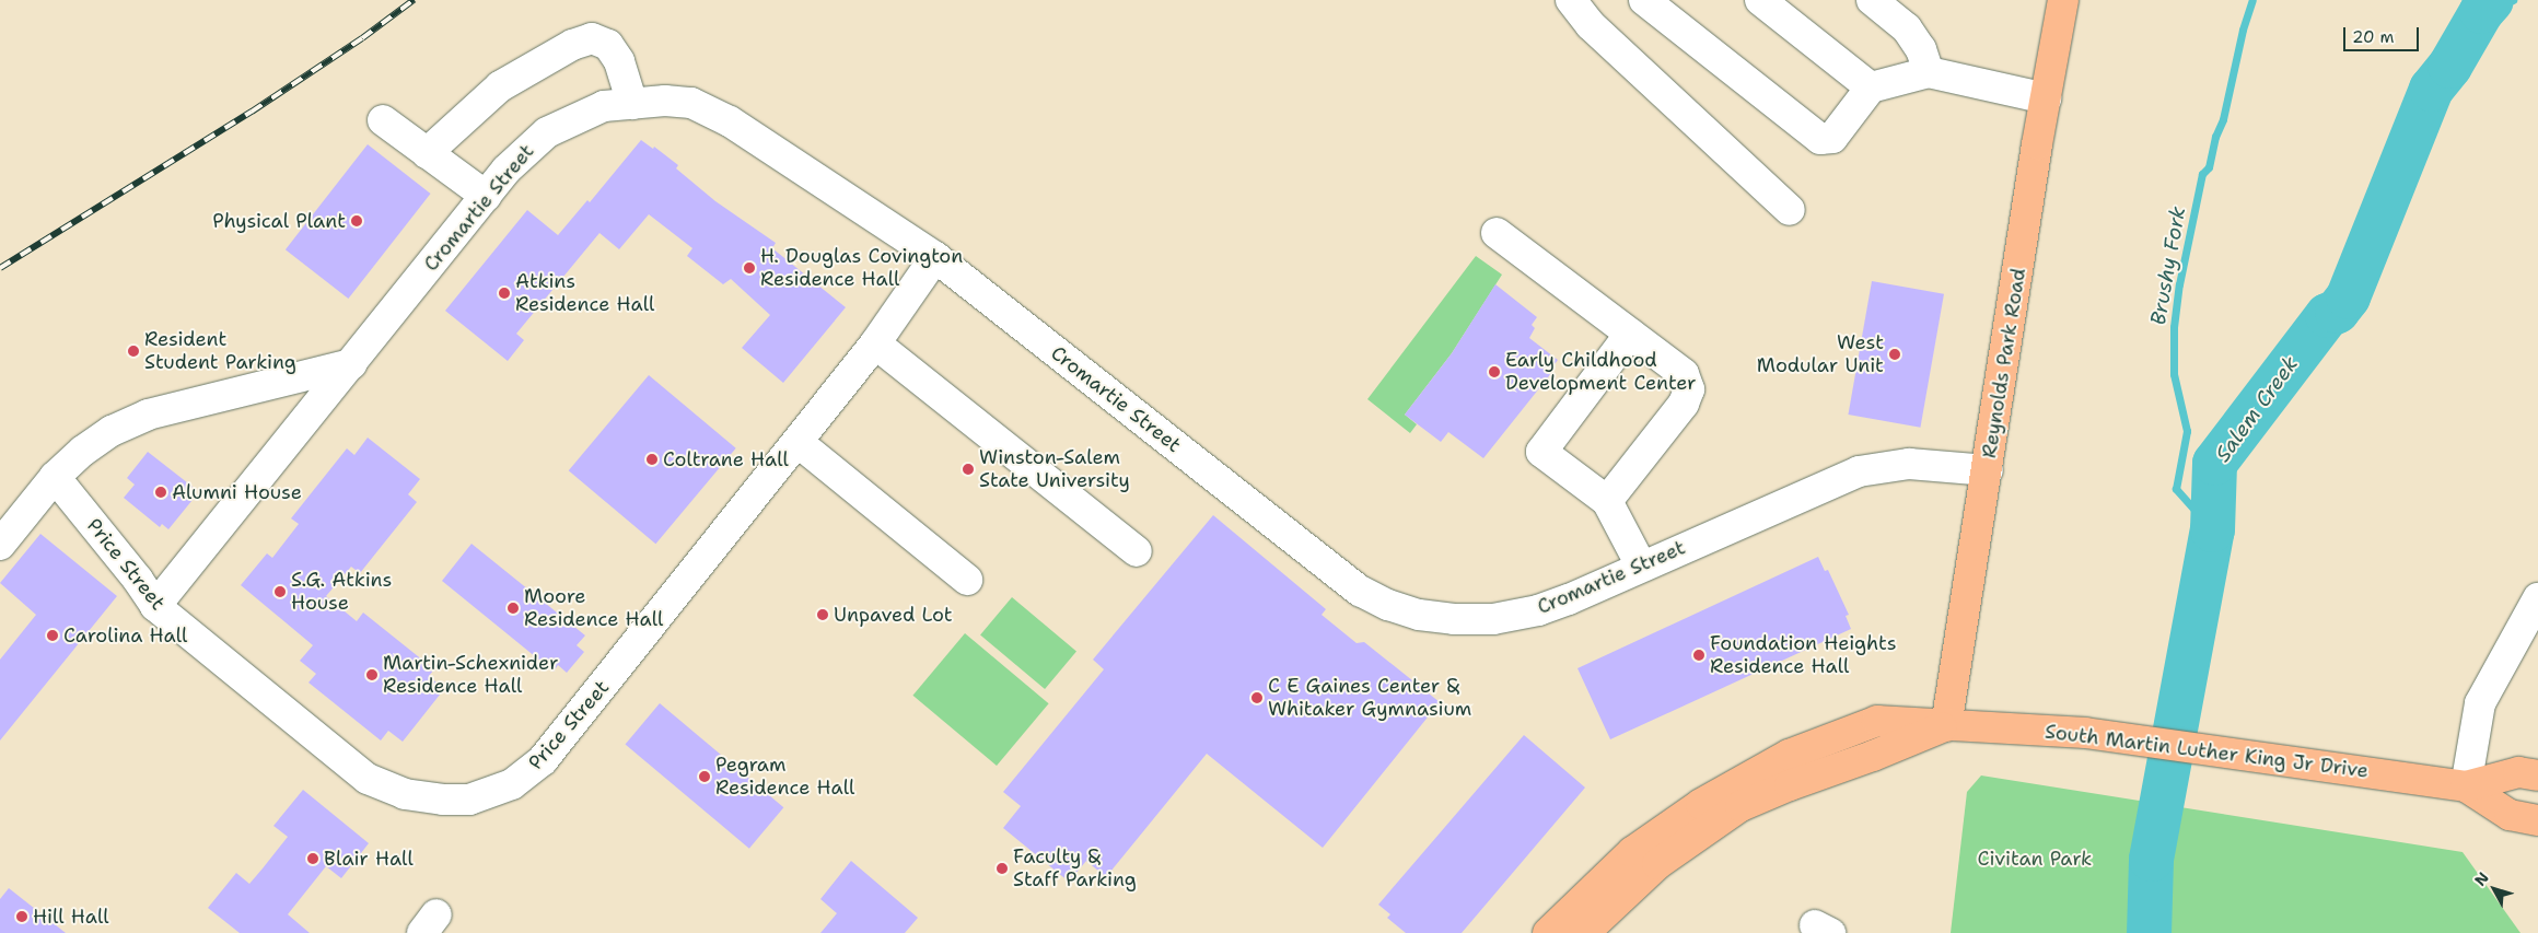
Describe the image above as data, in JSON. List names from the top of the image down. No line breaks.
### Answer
{"streets":{"main road":["Reynolds Park Road","South Martin Luther King Jr Drive"],"street":["Cromartie Street","Price Street"]},"crossings":[["Cromartie Street","Reynolds Park Road"],["Cromartie Street","Price Street"],["Reynolds Park Road","South Martin Luther King Jr Drive"]],"water":["Brushy Fork","Salem Creek"],"parks":["Civitan Park"],"places":["Physical Plant","H. Douglas Covington Residence Hall","Atkins Residence Hall","Resident Student Parking","West Modular Unit","Early Childhood Development Center","Coltrane Hall","Winston-Salem State University","Alumni House","S.G. Atkins House","Moore Residence Hall","Unpaved Lot","Carolina Hall","Foundation Heights Residence Hall","Martin-Schexnider Residence Hall","C E Gaines Center & Whitaker Gymnasium","Pegram Residence Hall","Blair Hall","Faculty & Staff Parking","Hill Hall"],"scale_bar":"20 m","north":"top left"}
